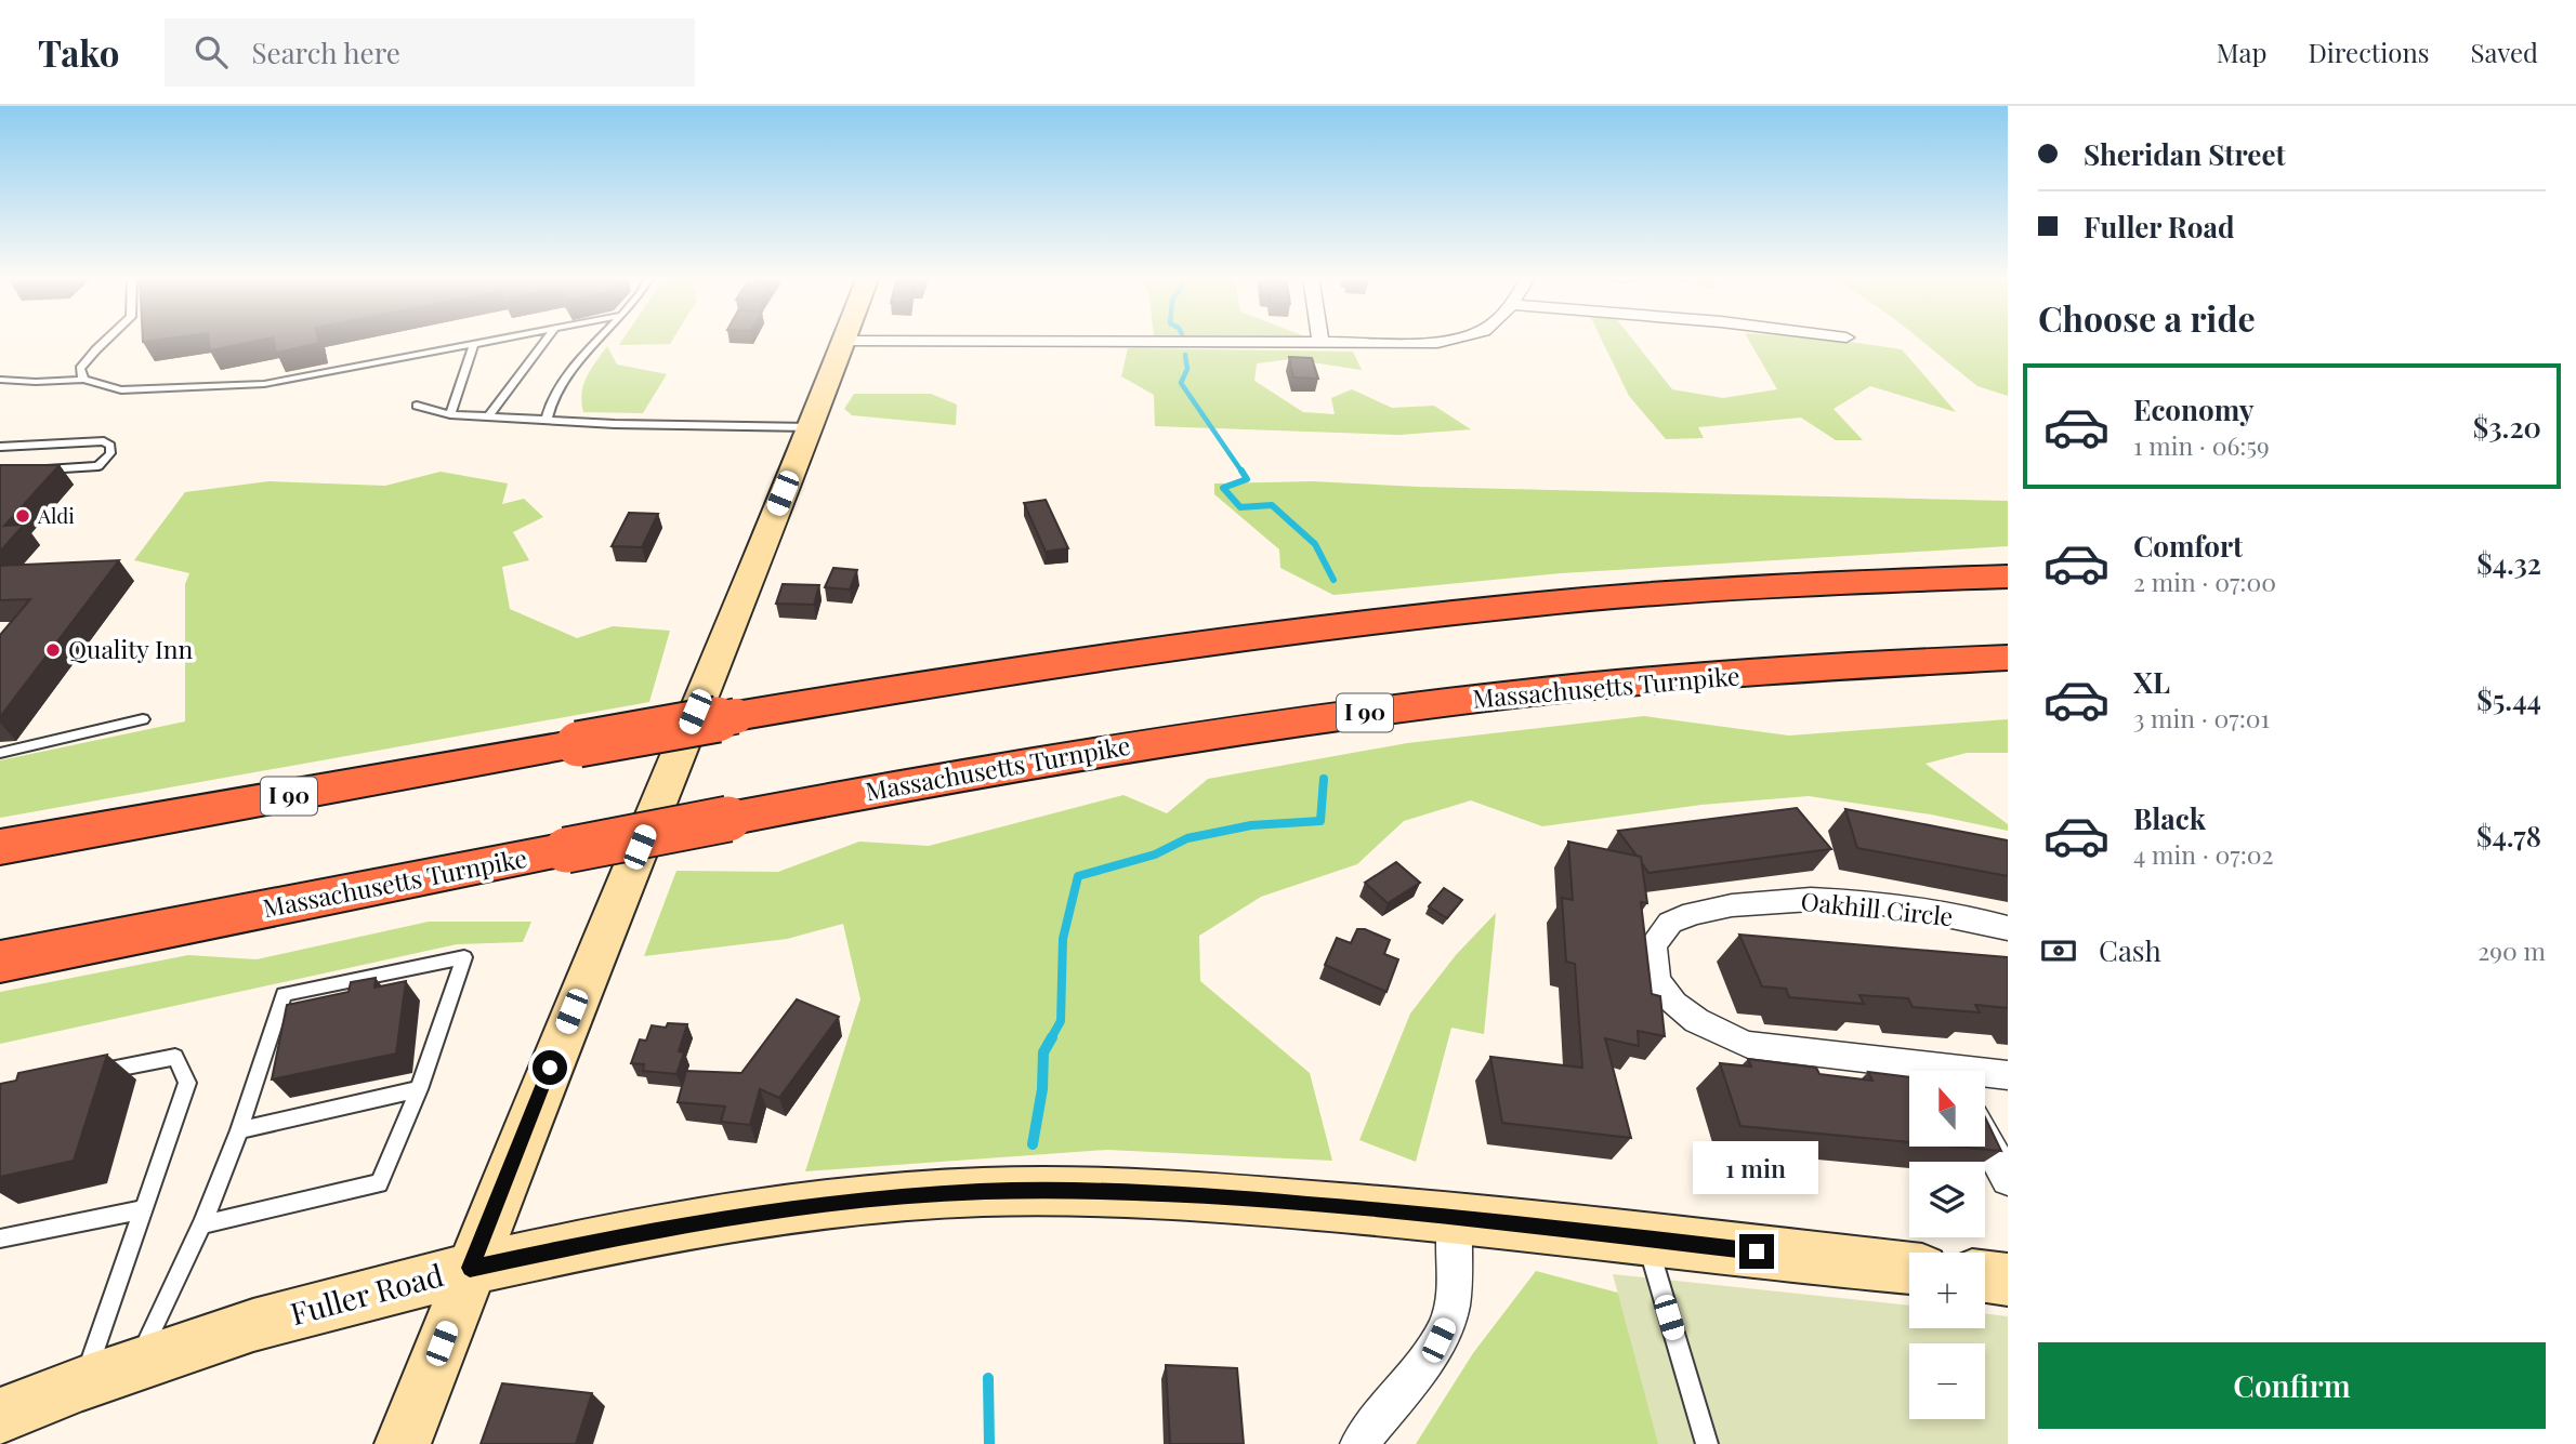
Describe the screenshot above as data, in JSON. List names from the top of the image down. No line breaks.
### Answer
{"streets":{"highway":["Massachusetts Turnpike","I 90"],"street":["Oakhill Circle","Fuller Road"]},"places":["Aldi","Quality Inn"],"north":"top","page":{"header":"Tako","search":"Search here","nav":["Map","Directions","Saved"],"banner":["Sheridan Street","Fuller Road"],"heading":"Choose a ride","list":[{"name":"Economy","note":"1 min · 06:59","value":"$3.20"},{"name":"Comfort","note":"2 min · 07:00","value":"$4.32"},{"name":"XL","note":"3 min · 07:01","value":"$5.44"},{"name":"Black","note":"4 min · 07:02","value":"$4.78"}],"pay":["Cash","290 m"],"map_buttons":["+","−"],"bubble":"1 min","buttons":"Confirm"}}
